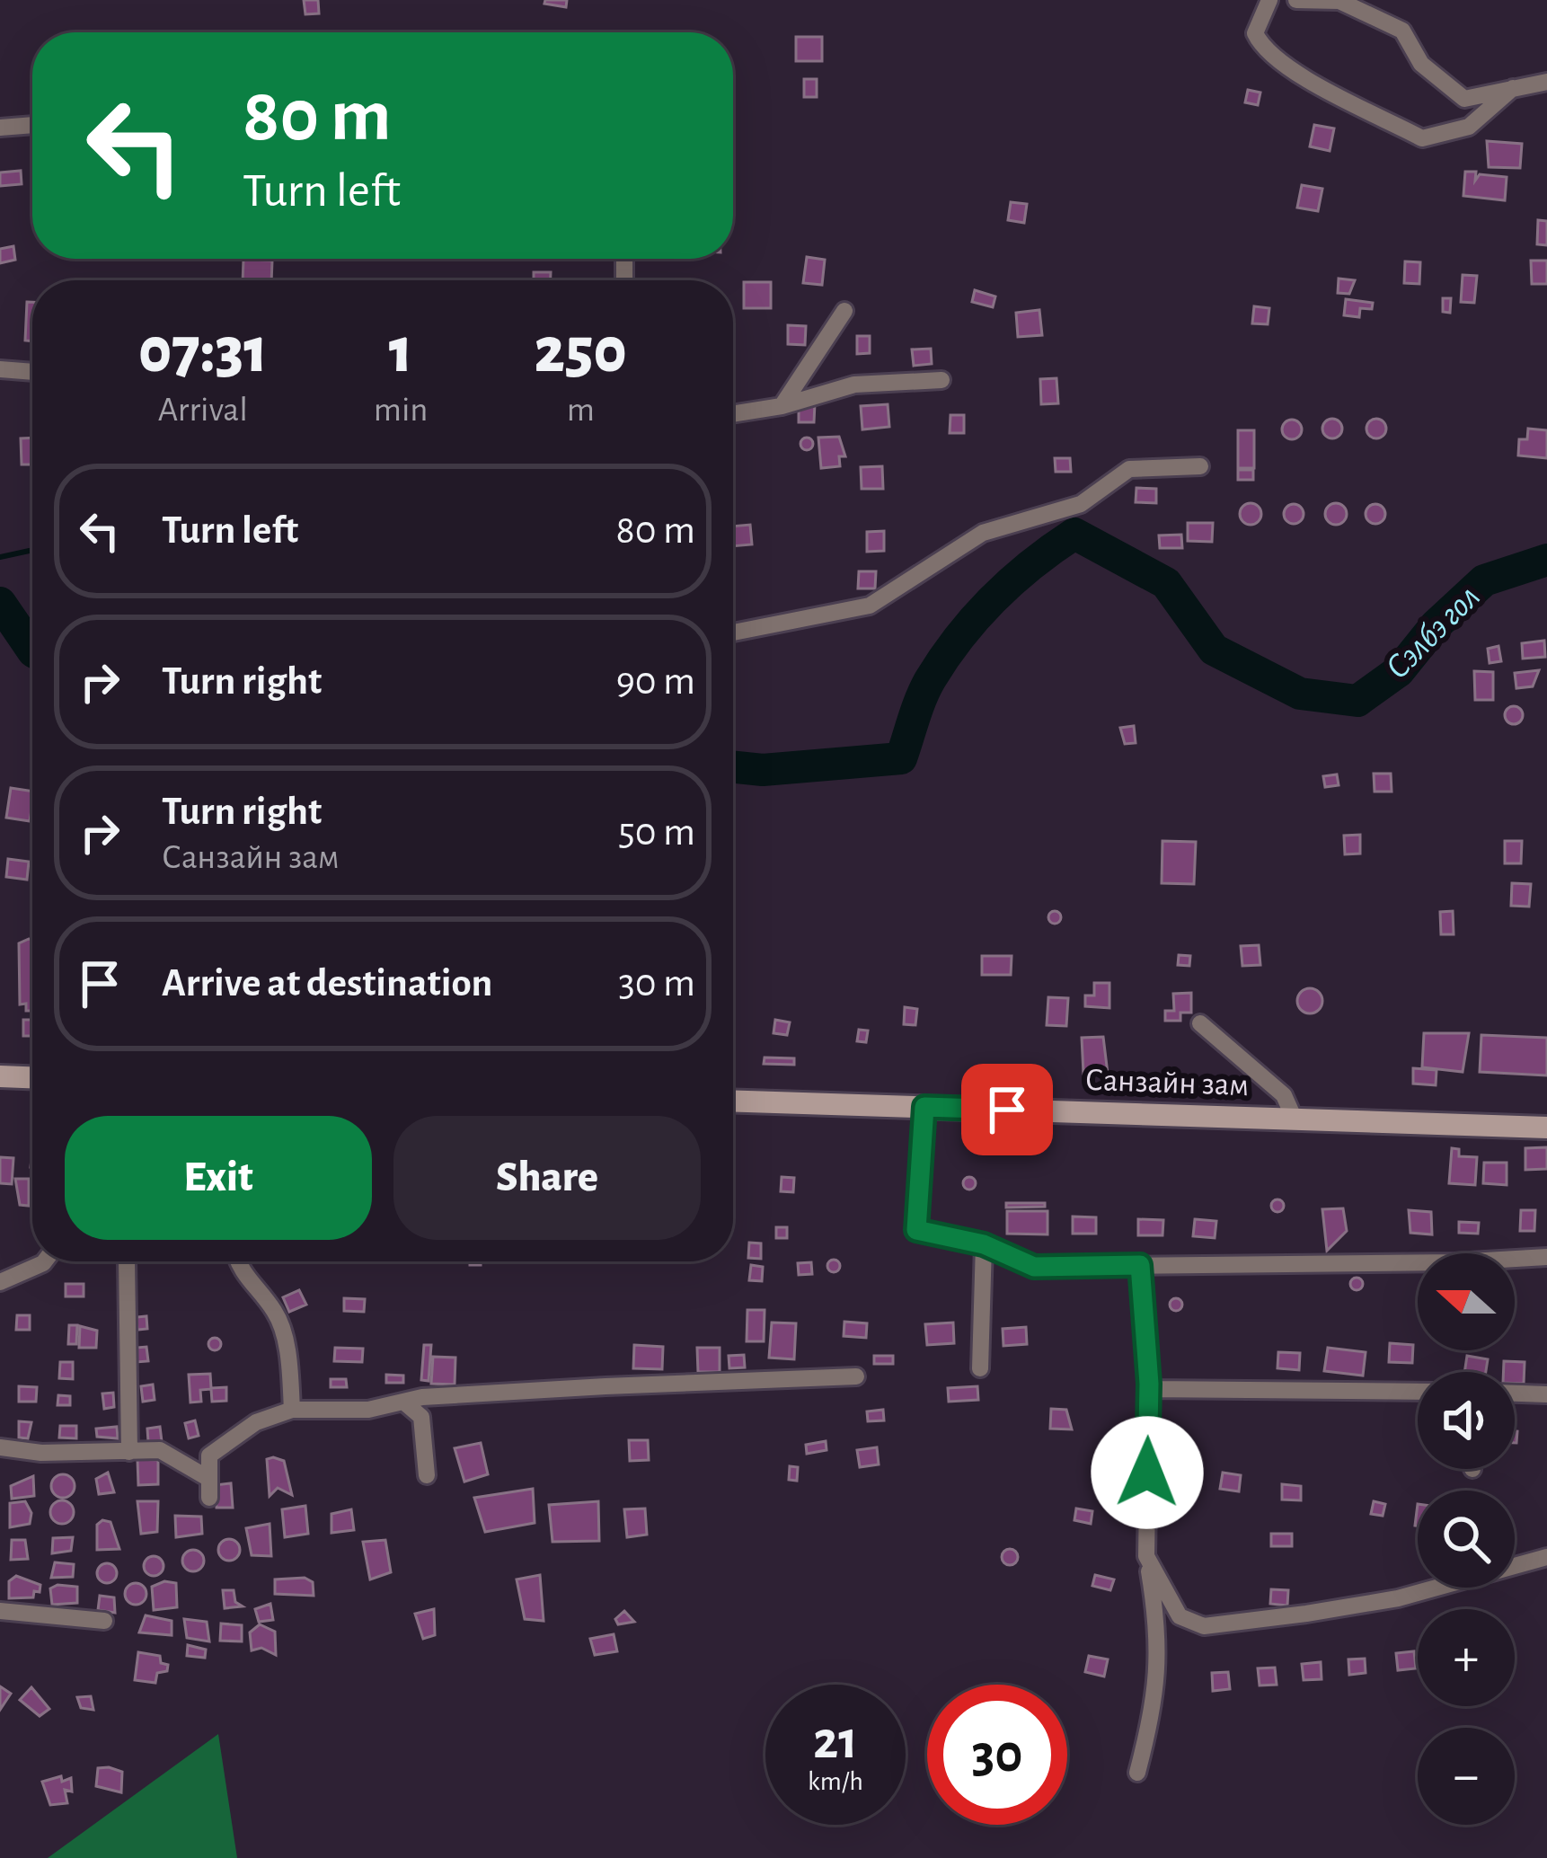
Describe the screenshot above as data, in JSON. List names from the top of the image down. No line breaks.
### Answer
{"streets":{"main road":["Санзайн зам"]},"water":["Сэлбэ гол"],"north":"left","page":{"turn":["80 m","Turn left"],"eta":["07:31","Arrival","1","min","250","m"],"list":[{"name":"Turn left","value":"80 m"},{"name":"Turn right","value":"90 m"},{"name":"Turn right","note":"Санзайн зам","value":"50 m"},{"name":"Arrive at destination","value":"30 m"}],"buttons":["Exit","Share"],"map_buttons":["+","−"],"speed":"21 km/h","limit":"30"}}
